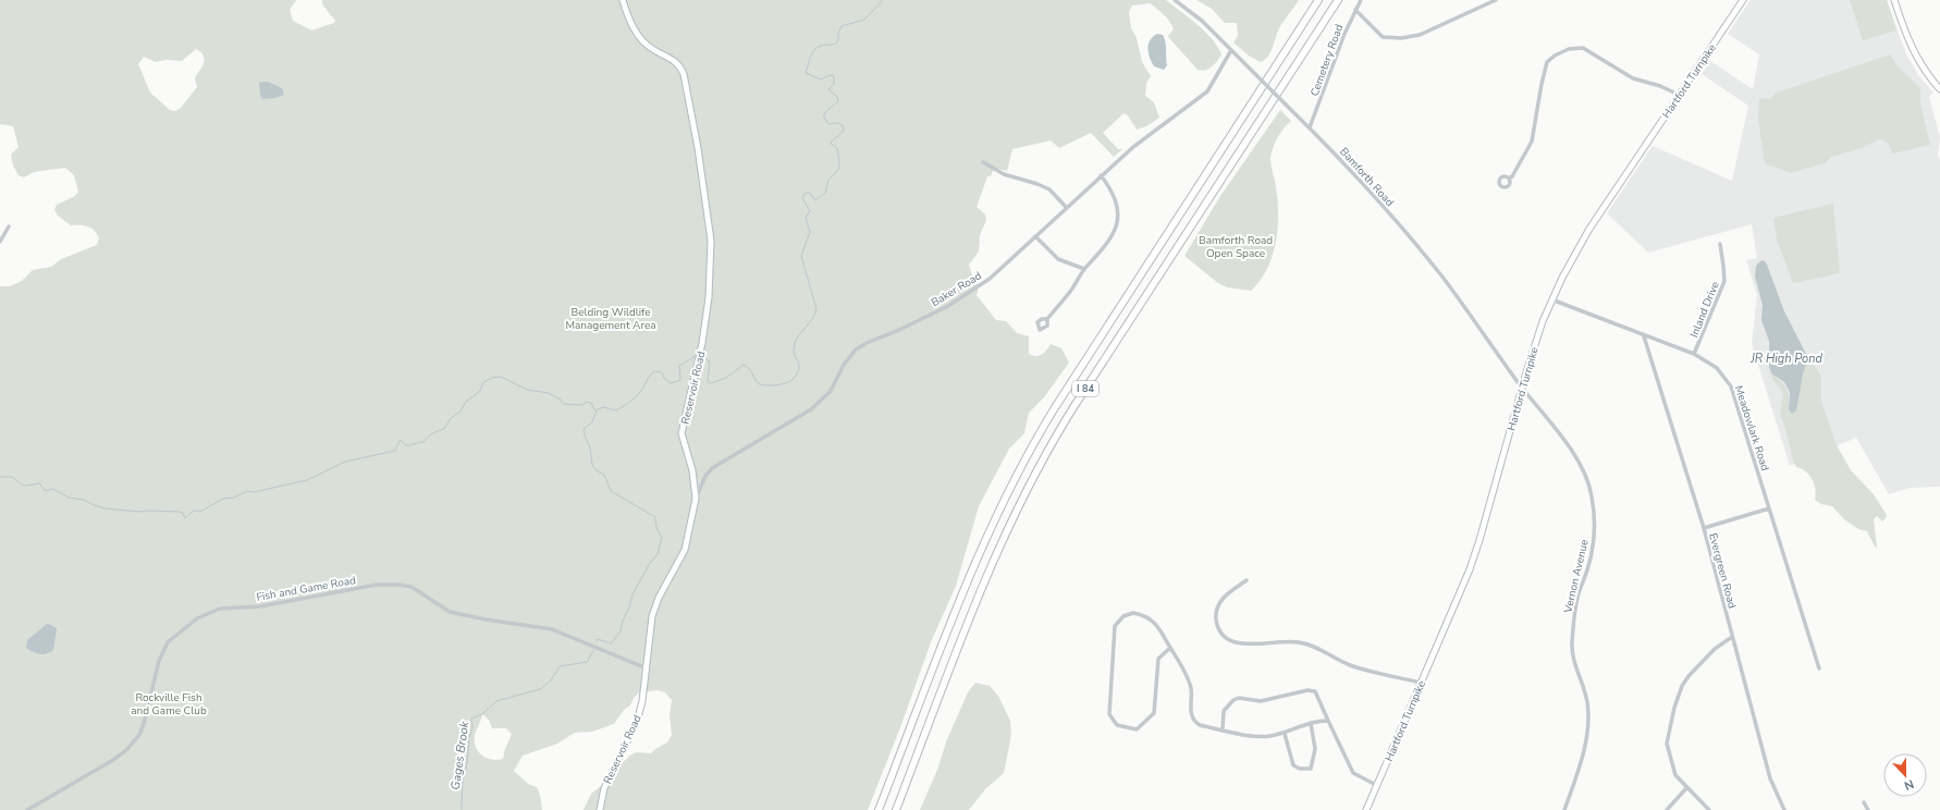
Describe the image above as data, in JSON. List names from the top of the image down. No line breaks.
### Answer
{"streets":{"highway":["I 84"],"main road":["Hartford Turnpike","Reservoir Road"],"street":["Cemetery Road","Bamforth Road","Baker Road","Inland Drive","Meadowlark Road","Evergreen Road","Vernon Avenue","Fish and Game Road"]},"crossings":[["Cemetery Road","Bamforth Road"],["Hartford Turnpike","Bamforth Road"],["Hartford Turnpike","Meadowlark Road"],["Hartford Turnpike","Vernon Avenue"],["Bamforth Road","Baker Road"],["Bamforth Road","Vernon Avenue"],["Baker Road","Reservoir Road"],["Inland Drive","Meadowlark Road"],["Reservoir Road","Fish and Game Road"],["Meadowlark Road","Evergreen Road"]],"water":["JR High Pond","Gages Brook"],"parks":["Bamforth Road Open Space","Belding Wildlife Management Area","Rockville Fish and Game Club"],"north":"bottom"}
